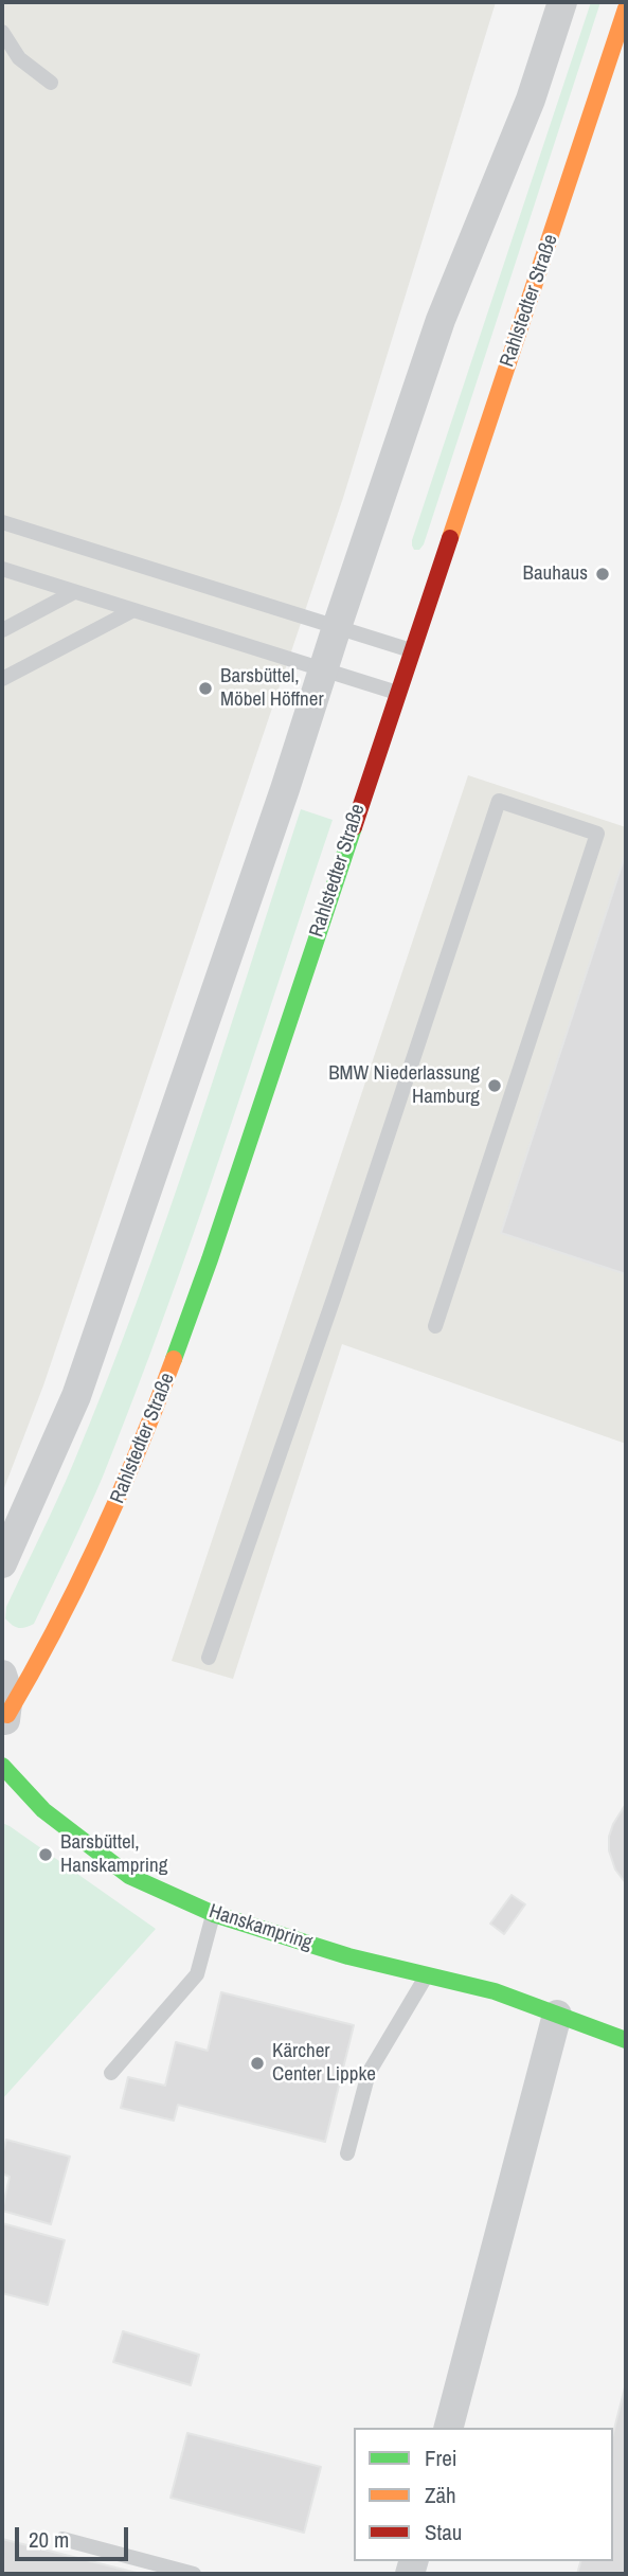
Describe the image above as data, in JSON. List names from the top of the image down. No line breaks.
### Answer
{"streets":{"street":["Rahlstedter Straße","Hanskampring"]},"places":["Bauhaus","Barsbüttel, Möbel Höffner","BMW Niederlassung Hamburg","Barsbüttel, Hanskampring","Kärcher Center Lippke"],"legend":["Frei","Zäh","Stau"],"scale_bar":"20 m"}
